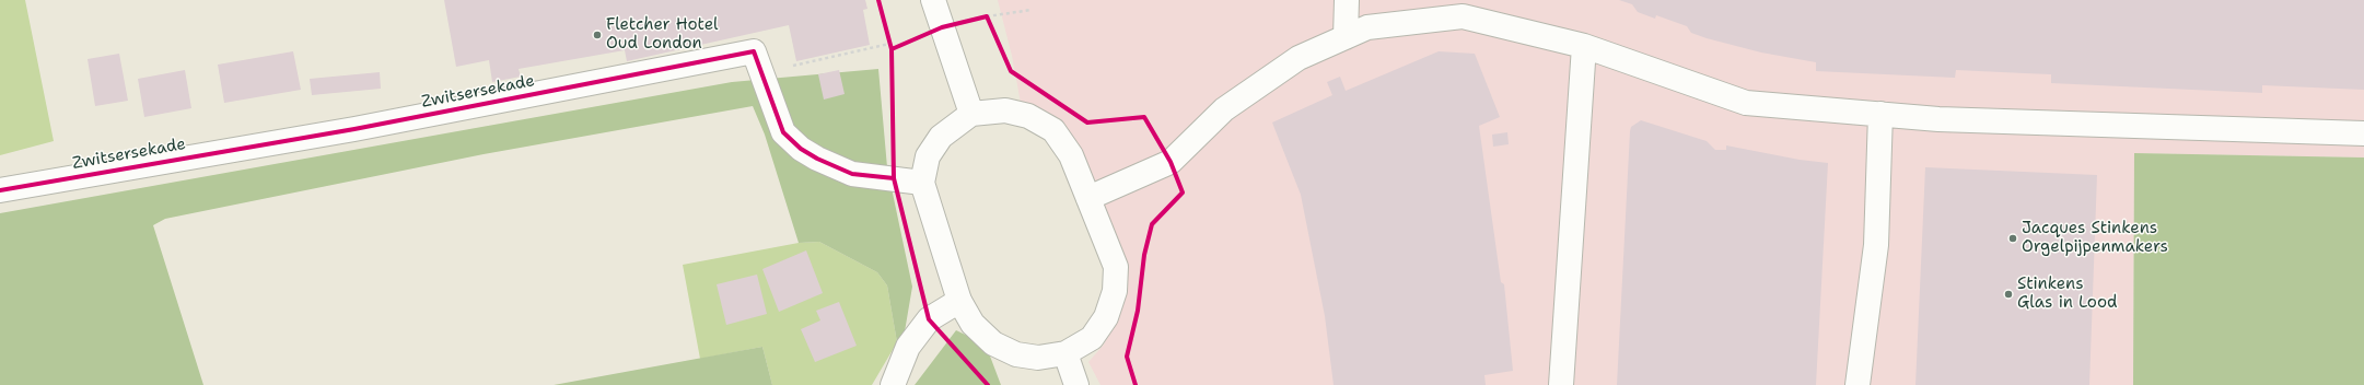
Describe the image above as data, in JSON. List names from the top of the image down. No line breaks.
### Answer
{"streets":{"street":["Zwitsersekade"]},"places":["Fletcher Hotel Oud London","Jacques Stinkens Orgelpijpenmakers","Stinkens Glas in Lood"]}
